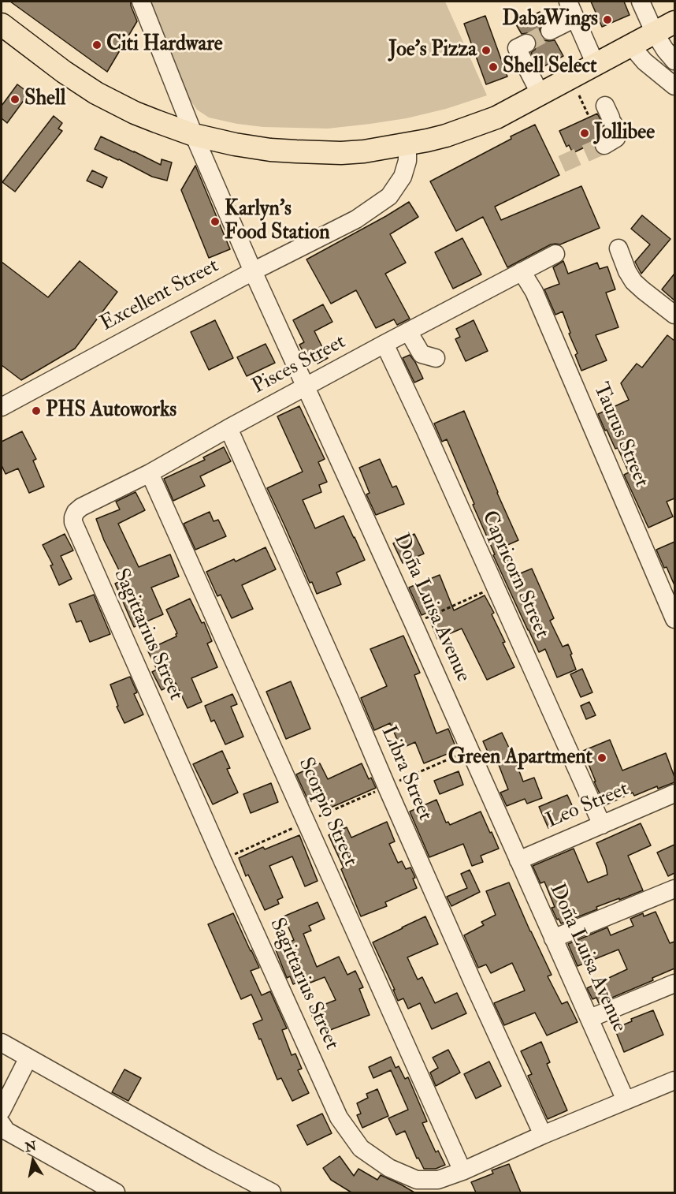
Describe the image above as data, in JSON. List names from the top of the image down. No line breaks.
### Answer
{"streets":{"street":["Excellent Street","Pisces Street","Taurus Street","Capricorn Street","Doña Luisa Avenue","Sagittarius Street","Libra Street","Leo Street","Scorpio Street"]},"crossings":[["Excellent Street","Doña Luisa Avenue"],["Pisces Street","Taurus Street"],["Pisces Street","Capricorn Street"],["Pisces Street","Doña Luisa Avenue"],["Pisces Street","Sagittarius Street"],["Pisces Street","Libra Street"],["Pisces Street","Scorpio Street"],["Capricorn Street","Leo Street"],["Doña Luisa Avenue","Sagittarius Street"],["Doña Luisa Avenue","Leo Street"],["Sagittarius Street","Libra Street"],["Sagittarius Street","Scorpio Street"]],"places":["DabaWings","Citi Hardware","Joe's Pizza","Shell Select","Shell","Jollibee","Karlyn's Food Station","PHS Autoworks","Green Apartment"],"north":"top"}
